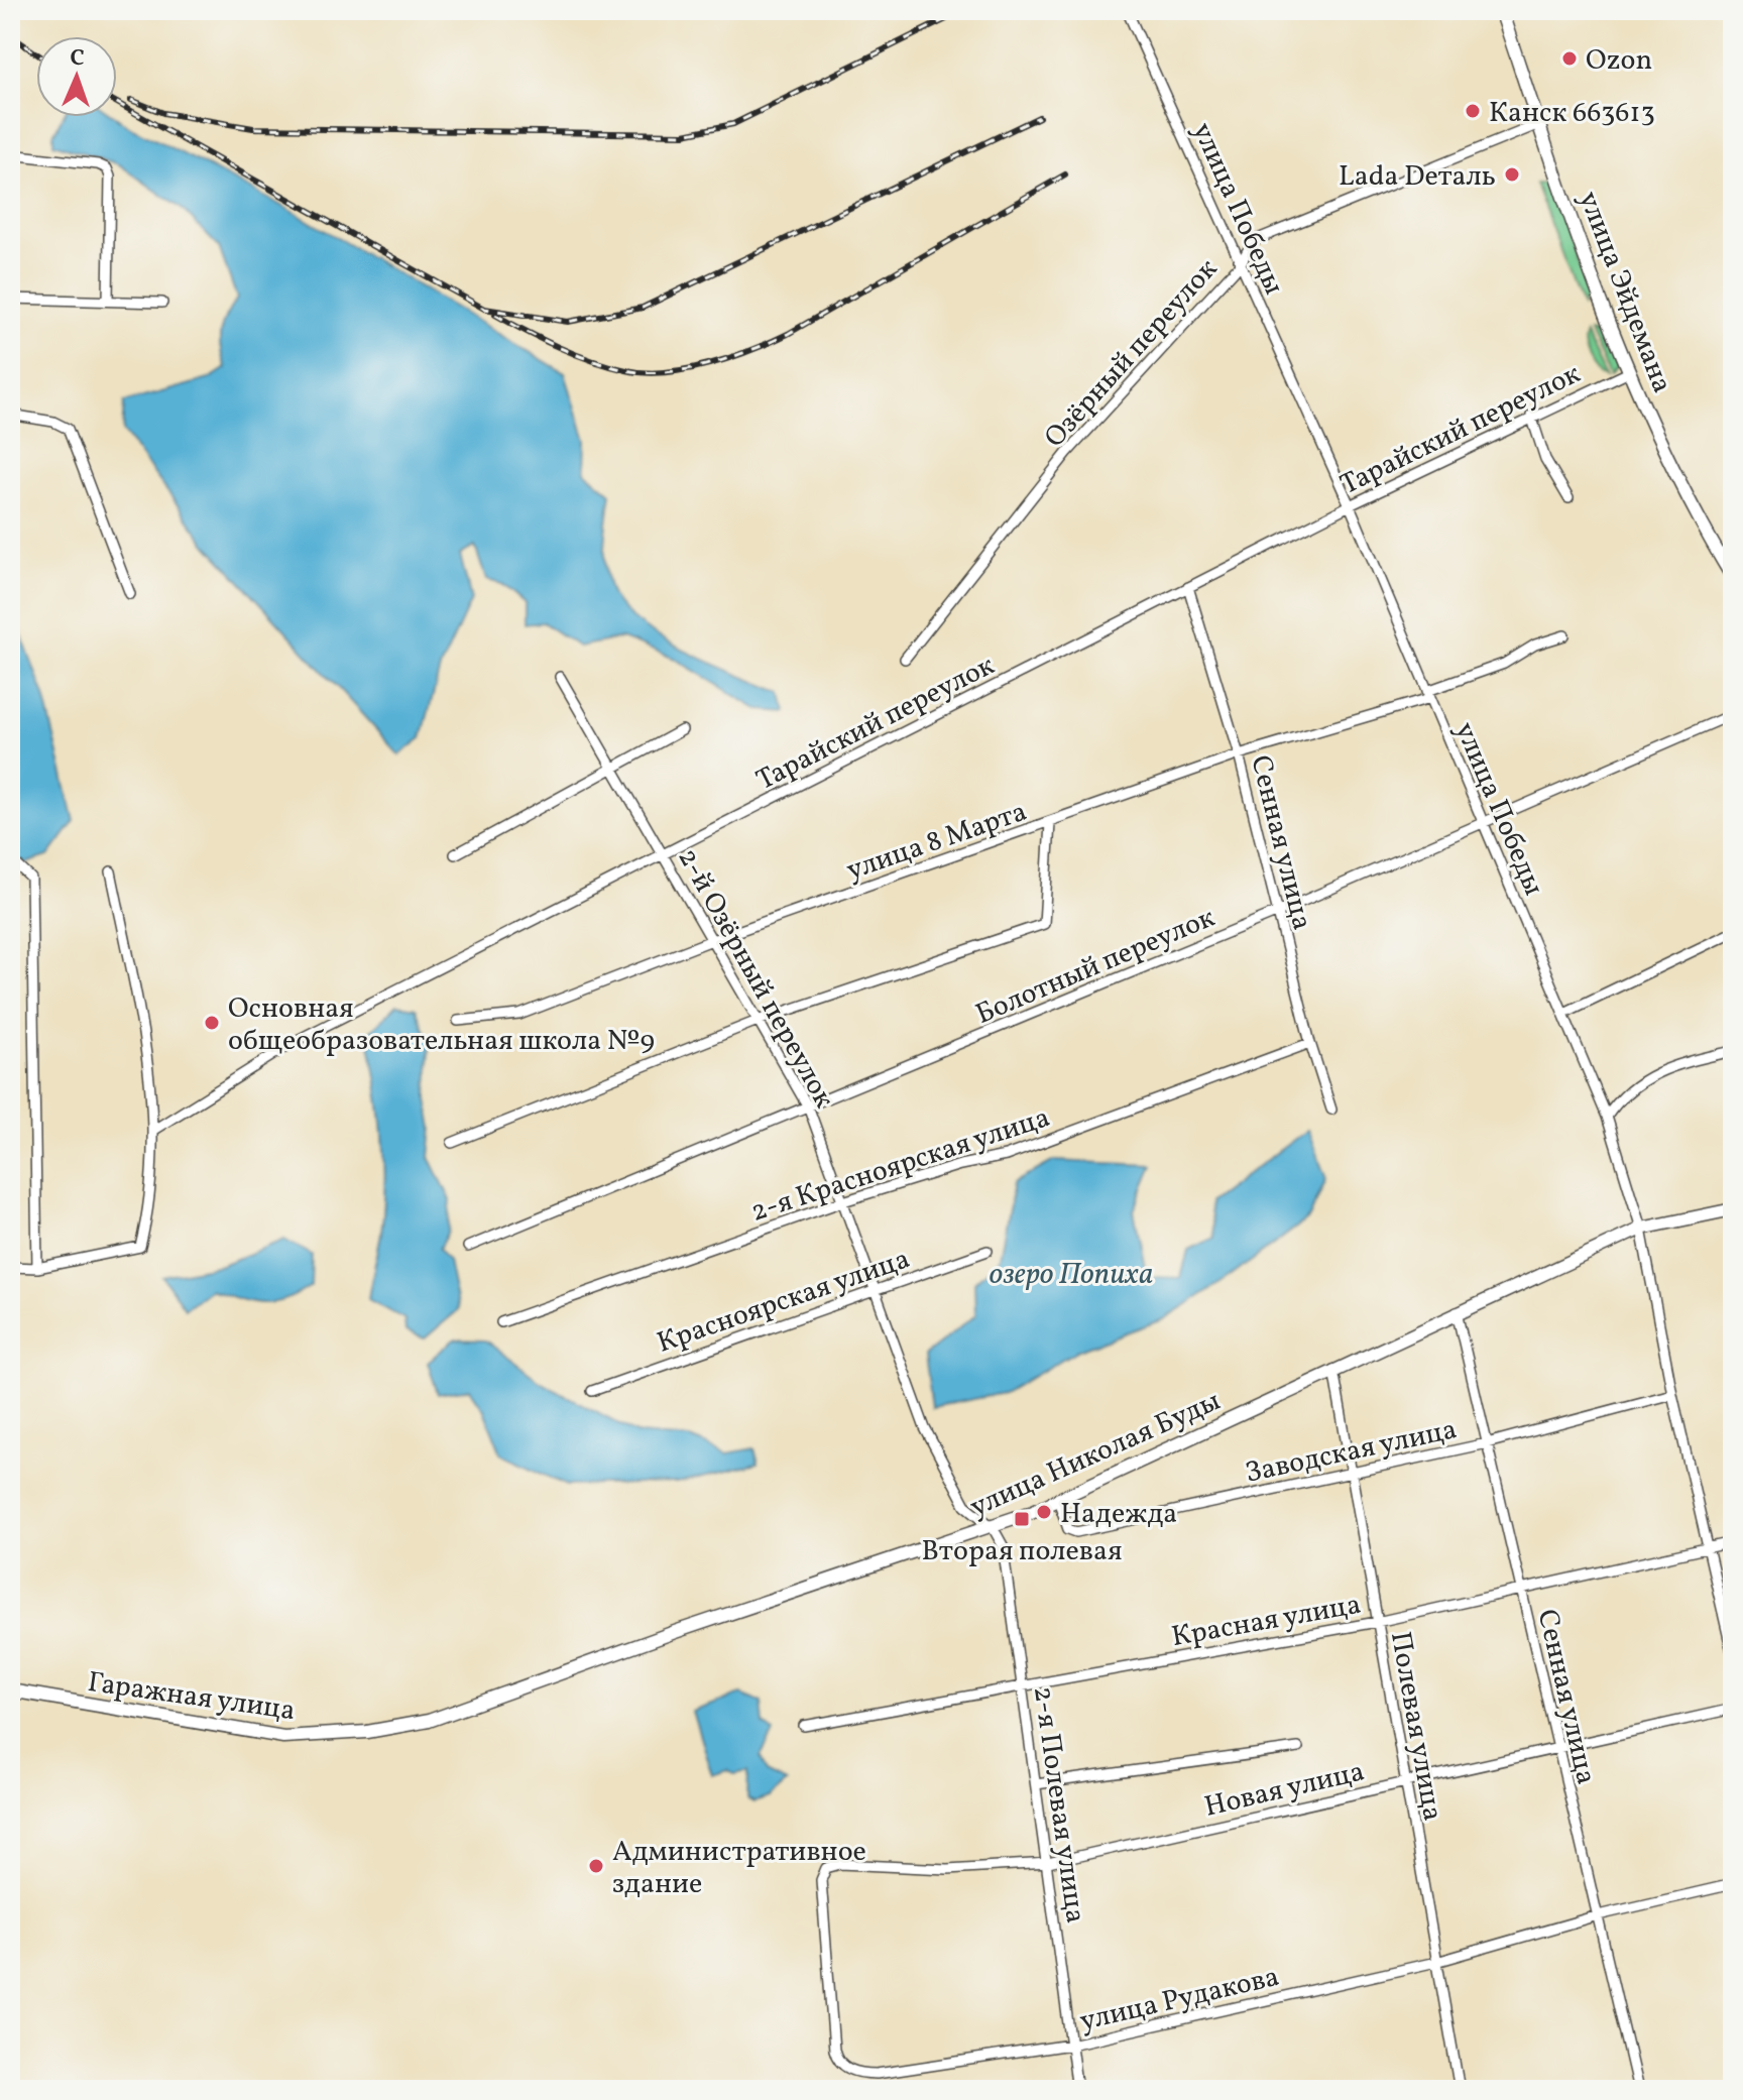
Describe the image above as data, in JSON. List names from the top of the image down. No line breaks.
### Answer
{"streets":{"street":["улица Победы","улица Эйдемана","Озёрный переулок","Тарайский переулок","улица 8 Марта","Сенная улица","Болотный переулок","2-й Озёрный переулок","2-я Красноярская улица","Красноярская улица","Заводская улица","улица Николая Буды","Красная улица","Гаражная улица","Полевая улица","Новая улица","2-я Полевая улица","улица Рудакова"]},"crossings":[["улица Победы","Озёрный переулок"],["улица Победы","Тарайский переулок"],["улица Победы","улица 8 Марта"],["улица Победы","Болотный переулок"],["улица Победы","Заводская улица"],["улица Победы","улица Николая Буды"],["улица Победы","Красная улица"],["улица Эйдемана","Озёрный переулок"],["улица Эйдемана","Тарайский переулок"],["Тарайский переулок","Сенная улица"],["Тарайский переулок","2-й Озёрный переулок"],["улица 8 Марта","Сенная улица"],["улица 8 Марта","2-й Озёрный переулок"],["Сенная улица","Болотный переулок"],["Сенная улица","2-я Красноярская улица"],["Сенная улица","Заводская улица"],["Сенная улица","улица Николая Буды"],["Сенная улица","Красная улица"],["Сенная улица","Новая улица"],["Сенная улица","улица Рудакова"],["Болотный переулок","2-й Озёрный переулок"],["2-й Озёрный переулок","2-я Красноярская улица"],["2-й Озёрный переулок","Красноярская улица"],["2-й Озёрный переулок","улица Николая Буды"],["2-й Озёрный переулок","2-я Полевая улица"],["Заводская улица","улица Николая Буды"],["Заводская улица","Полевая улица"],["улица Николая Буды","Гаражная улица"],["улица Николая Буды","Полевая улица"],["улица Николая Буды","2-я Полевая улица"],["Красная улица","Полевая улица"],["Красная улица","2-я Полевая улица"],["Полевая улица","Новая улица"],["Полевая улица","улица Рудакова"],["Новая улица","2-я Полевая улица"],["Новая улица","улица Рудакова"],["2-я Полевая улица","улица Рудакова"]],"water":["озеро Попиха"],"places":{"other":["Ozon","Канск 663613","Lada Dеталь","Основная общеобразовательная школа №9","Надежда","Административное здание"],"transit":["Вторая полевая"]},"north":"top"}
